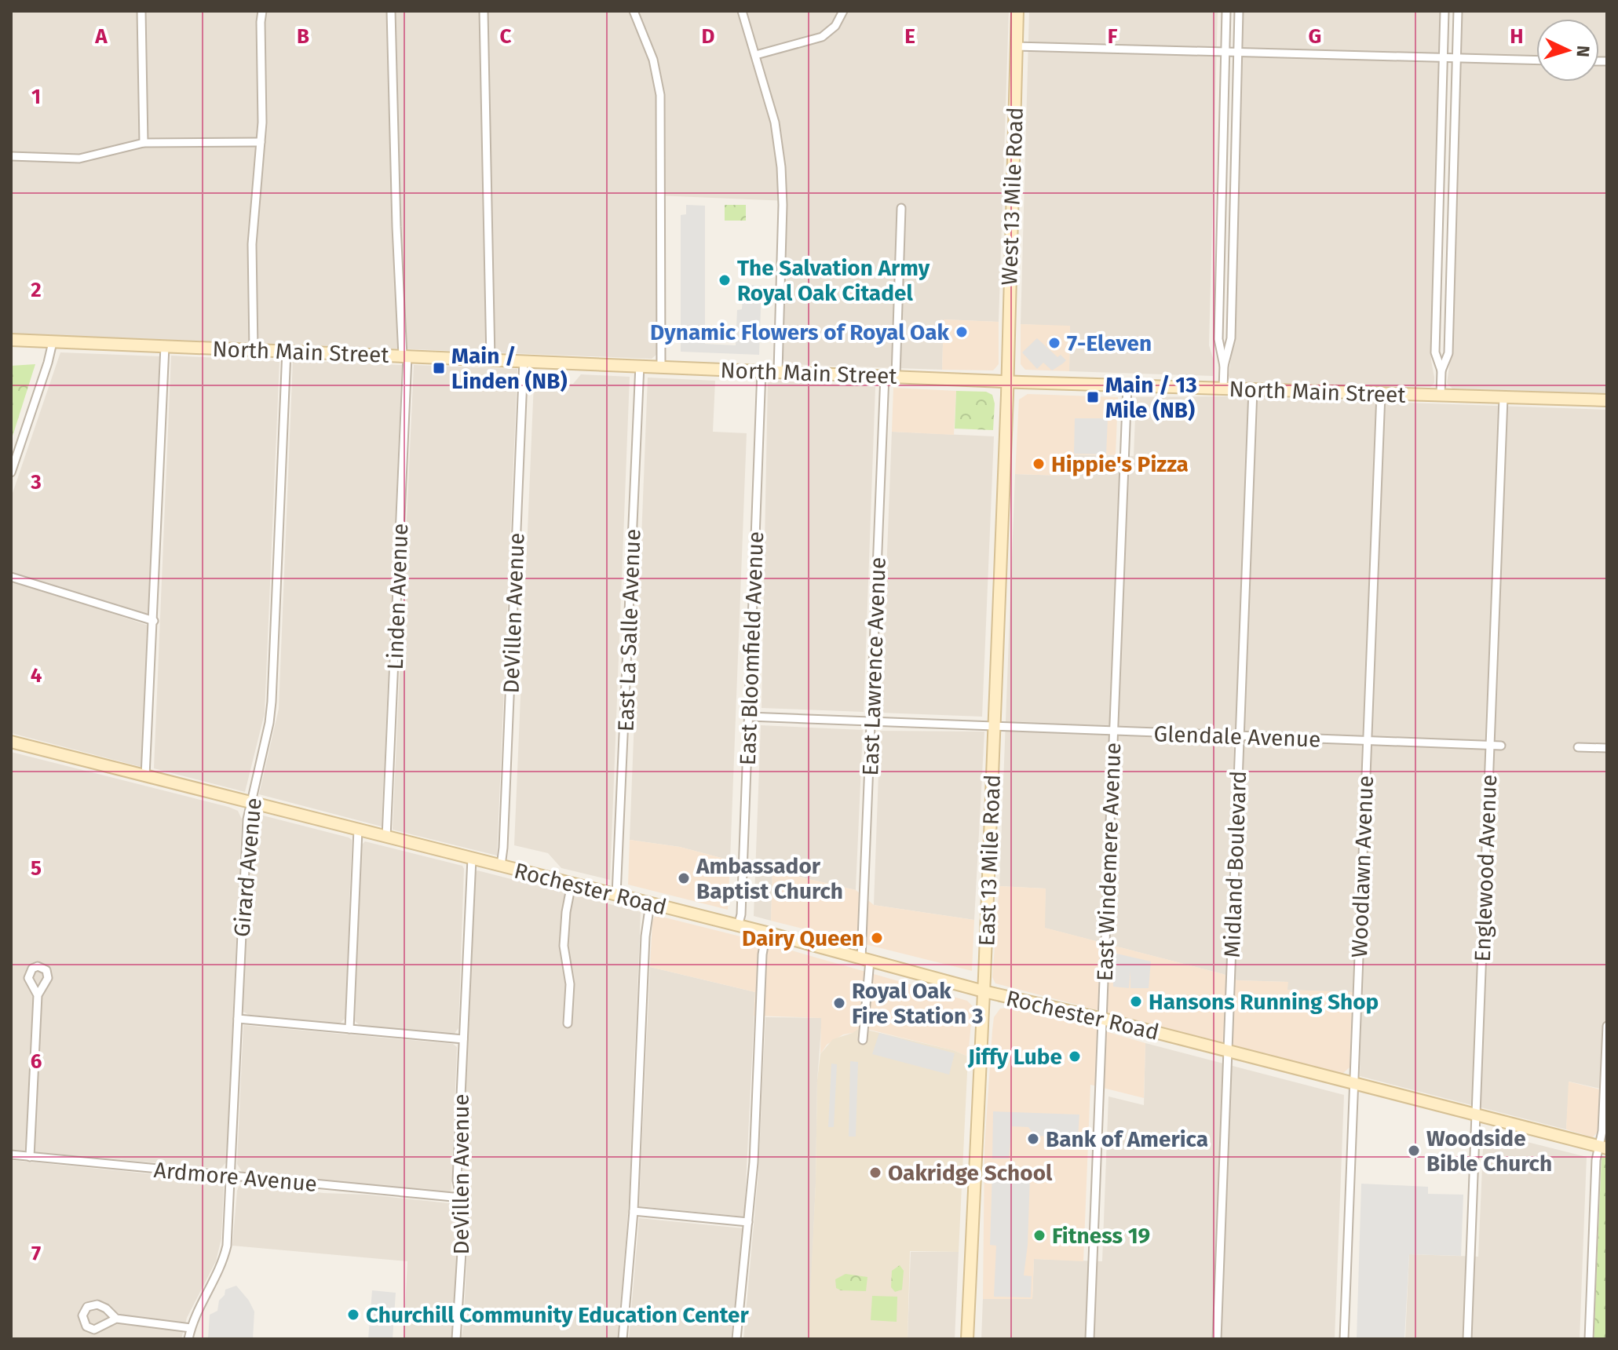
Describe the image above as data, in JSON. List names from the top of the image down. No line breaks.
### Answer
{"streets":{"main road":["West 13 Mile Road","North Main Street","East 13 Mile Road","Rochester Road"],"street":["Linden Avenue","DeVillen Avenue","East La Salle Avenue","East Bloomfield Avenue","East Lawrence Avenue","Glendale Avenue","East Windemere Avenue","Midland Boulevard","Woodlawn Avenue","Girard Avenue","Englewood Avenue","Ardmore Avenue"]},"crossings":[["West 13 Mile Road","North Main Street"],["West 13 Mile Road","East 13 Mile Road"],["North Main Street","Linden Avenue"],["North Main Street","DeVillen Avenue"],["North Main Street","East La Salle Avenue"],["North Main Street","East Bloomfield Avenue"],["North Main Street","East Lawrence Avenue"],["North Main Street","East 13 Mile Road"],["North Main Street","East Windemere Avenue"],["North Main Street","Midland Boulevard"],["North Main Street","Woodlawn Avenue"],["North Main Street","Girard Avenue"],["North Main Street","Englewood Avenue"],["Linden Avenue","Rochester Road"],["DeVillen Avenue","Rochester Road"],["DeVillen Avenue","Ardmore Avenue"],["East La Salle Avenue","Rochester Road"],["East Bloomfield Avenue","Glendale Avenue"],["East Bloomfield Avenue","Rochester Road"],["East Lawrence Avenue","Glendale Avenue"],["East Lawrence Avenue","Rochester Road"],["Glendale Avenue","East 13 Mile Road"],["Glendale Avenue","East Windemere Avenue"],["Glendale Avenue","Midland Boulevard"],["Glendale Avenue","Woodlawn Avenue"],["Glendale Avenue","Englewood Avenue"],["East 13 Mile Road","Rochester Road"],["East Windemere Avenue","Rochester Road"],["Midland Boulevard","Rochester Road"],["Woodlawn Avenue","Rochester Road"],["Girard Avenue","Rochester Road"],["Girard Avenue","Ardmore Avenue"],["Englewood Avenue","Rochester Road"]],"places":{"other":["The Salvation Army Royal Oak Citadel","Dynamic Flowers of Royal Oak","7-Eleven","Hippie's Pizza","Ambassador Baptist Church","Dairy Queen","Hansons Running Shop","Royal Oak Fire Station 3","Jiffy Lube","Bank of America","Woodside Bible Church","Oakridge School","Fitness 19","Churchill Community Education Center"],"transit":["Main / Linden (NB)","Main / 13 Mile (NB)"]},"north":"right","grid":{"columns":["A","B","C","D","E","F","G","H"],"rows":["1","2","3","4","5","6","7"]}}
